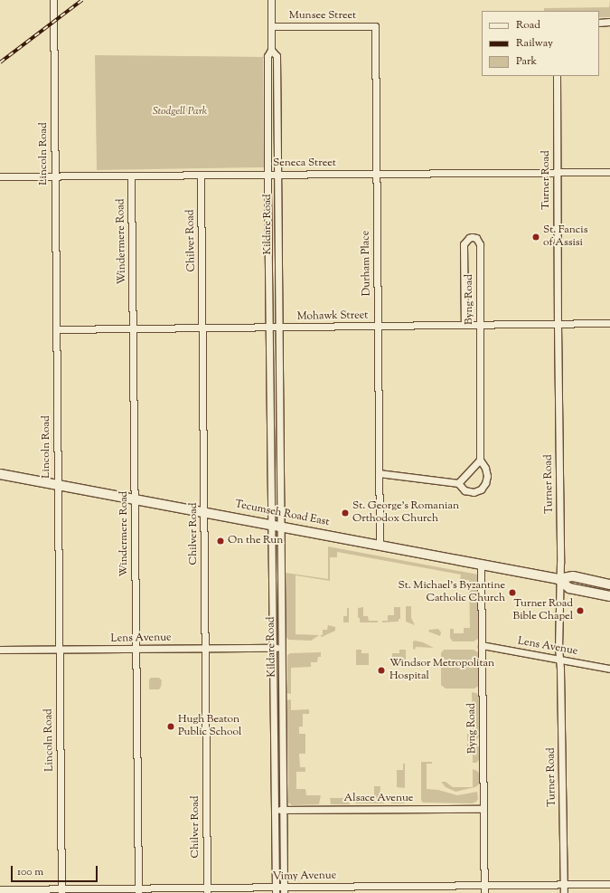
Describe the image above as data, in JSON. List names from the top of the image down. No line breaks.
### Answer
{"streets":{"main road":["Tecumseh Road East"],"street":["Munsee Street","Lincoln Road","Seneca Street","Turner Road","Kildare Road","Chilver Road","Windermere Road","Durham Place","Byng Road","Mohawk Street","Lens Avenue","Alsace Avenue","Vimy Avenue"]},"crossings":[["Munsee Street","Kildare Road"],["Munsee Street","Durham Place"],["Lincoln Road","Seneca Street"],["Lincoln Road","Mohawk Street"],["Lincoln Road","Tecumseh Road East"],["Lincoln Road","Lens Avenue"],["Lincoln Road","Vimy Avenue"],["Seneca Street","Turner Road"],["Seneca Street","Kildare Road"],["Seneca Street","Chilver Road"],["Seneca Street","Windermere Road"],["Seneca Street","Durham Place"],["Turner Road","Mohawk Street"],["Turner Road","Tecumseh Road East"],["Turner Road","Lens Avenue"],["Turner Road","Vimy Avenue"],["Kildare Road","Mohawk Street"],["Kildare Road","Tecumseh Road East"],["Kildare Road","Lens Avenue"],["Kildare Road","Alsace Avenue"],["Kildare Road","Vimy Avenue"],["Chilver Road","Mohawk Street"],["Chilver Road","Tecumseh Road East"],["Chilver Road","Lens Avenue"],["Chilver Road","Vimy Avenue"],["Windermere Road","Mohawk Street"],["Windermere Road","Tecumseh Road East"],["Windermere Road","Lens Avenue"],["Windermere Road","Vimy Avenue"],["Durham Place","Byng Road"],["Durham Place","Mohawk Street"],["Durham Place","Tecumseh Road East"],["Byng Road","Mohawk Street"],["Byng Road","Tecumseh Road East"],["Byng Road","Lens Avenue"],["Byng Road","Alsace Avenue"],["Byng Road","Vimy Avenue"]],"parks":["Stodgell Park"],"places":["St. Fancis of Assisi","St. George's Romanian Orthodox Church","On the Run","St. Michael's Byzantine Catholic Church","Turner Road Bible Chapel","Windsor Metropolitan Hospital","Hugh Beaton Public School"],"legend":["Road","Railway","Park"],"scale_bar":"100 m"}
